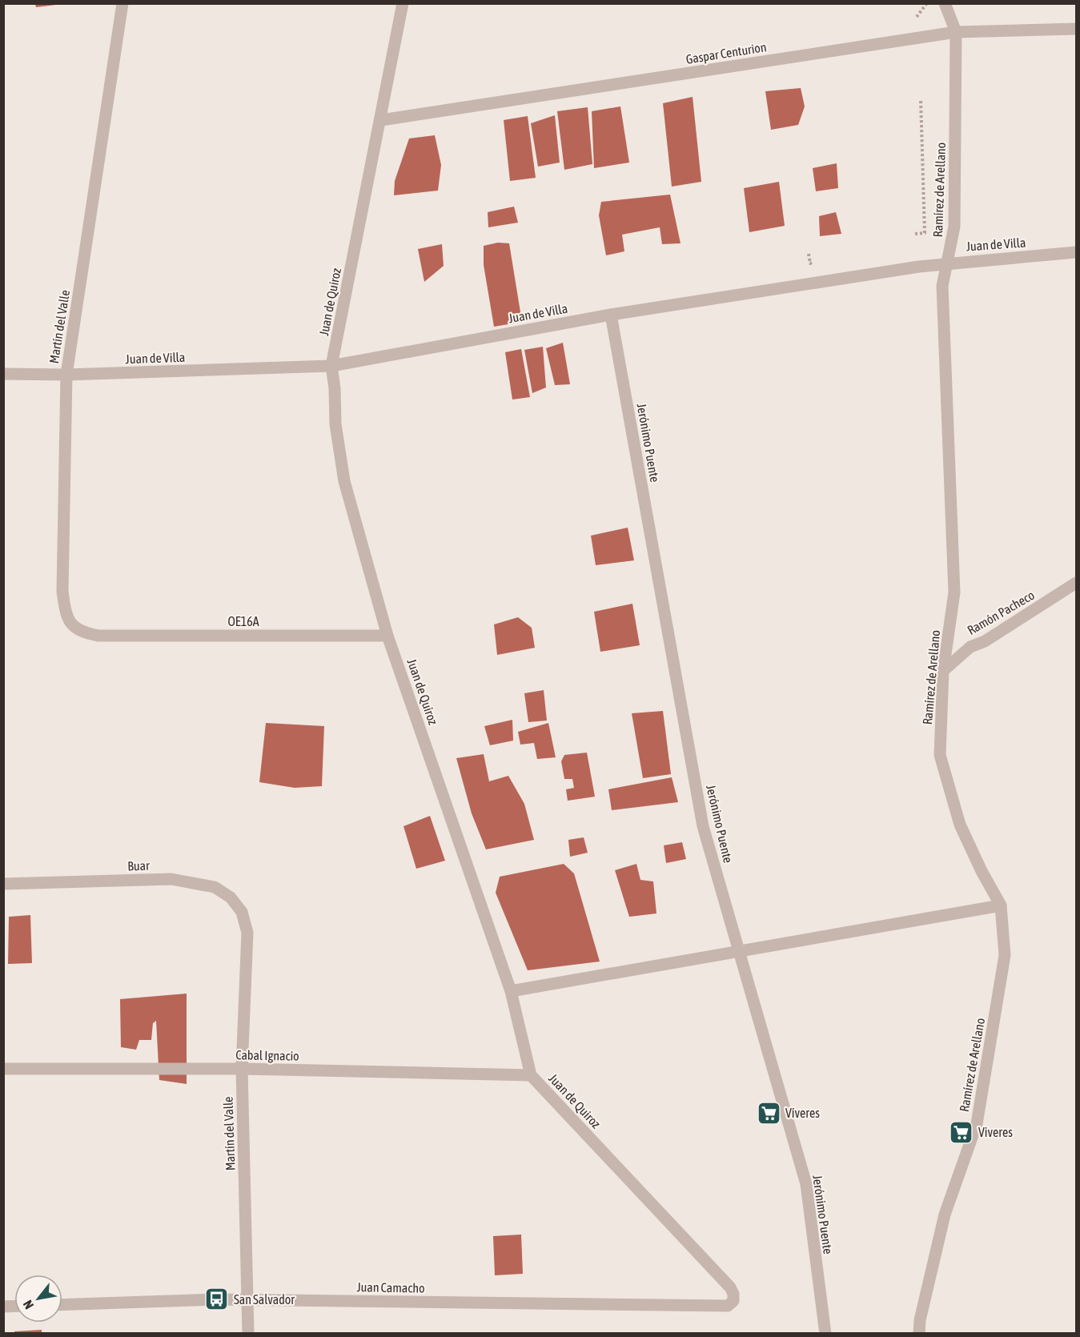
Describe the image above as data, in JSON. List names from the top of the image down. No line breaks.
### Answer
{"streets":{"street":["Gaspar Centurion","Ramírez de Arellano","Juan de Villa","Juan de Quiroz","Martín del Valle","Jerónimo Puente","Ramón Pacheco","OE16A","Buar","Cabal Ignacio","Juan Camacho"]},"crossings":[["Gaspar Centurion","Ramírez de Arellano"],["Gaspar Centurion","Juan de Quiroz"],["Ramírez de Arellano","Juan de Villa"],["Ramírez de Arellano","Ramón Pacheco"],["Juan de Villa","Juan de Quiroz"],["Juan de Villa","Martín del Valle"],["Juan de Villa","Jerónimo Puente"],["Juan de Quiroz","OE16A"],["Juan de Quiroz","Cabal Ignacio"],["Juan de Quiroz","Juan Camacho"],["Martín del Valle","OE16A"],["Martín del Valle","Buar"],["Martín del Valle","Cabal Ignacio"],["Martín del Valle","Juan Camacho"]],"places":{"supermarket":["Víveres","Viveres"],"bus stop":["San Salvador"]},"north":"bottom left"}
